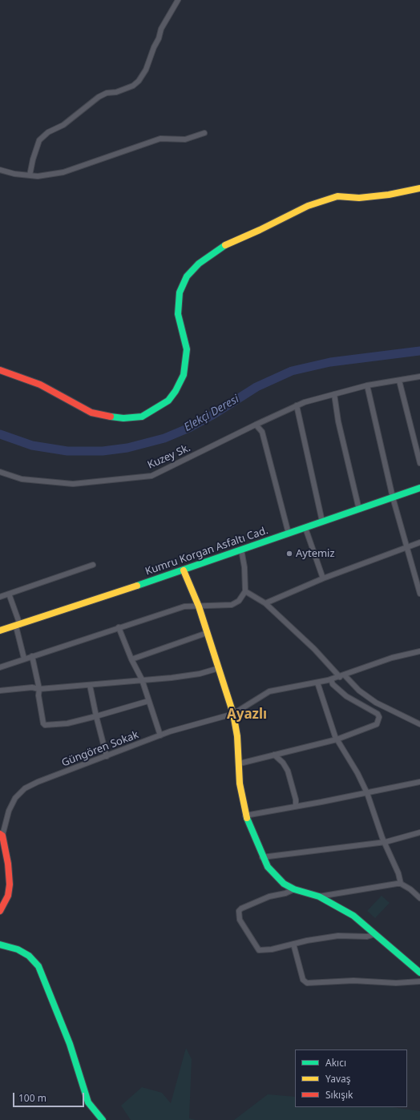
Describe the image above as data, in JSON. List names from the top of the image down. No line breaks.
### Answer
{"streets":{"street":["Kuzey Sk.","Kumru Korgan Asfaltı Cad.","Güngören Sokak"]},"districts":["Ayazlı"],"water":["Elekçi Deresi"],"places":["Aytemiz"],"legend":["Akıcı","Yavaş","Sıkışık"],"scale_bar":"100 m"}
